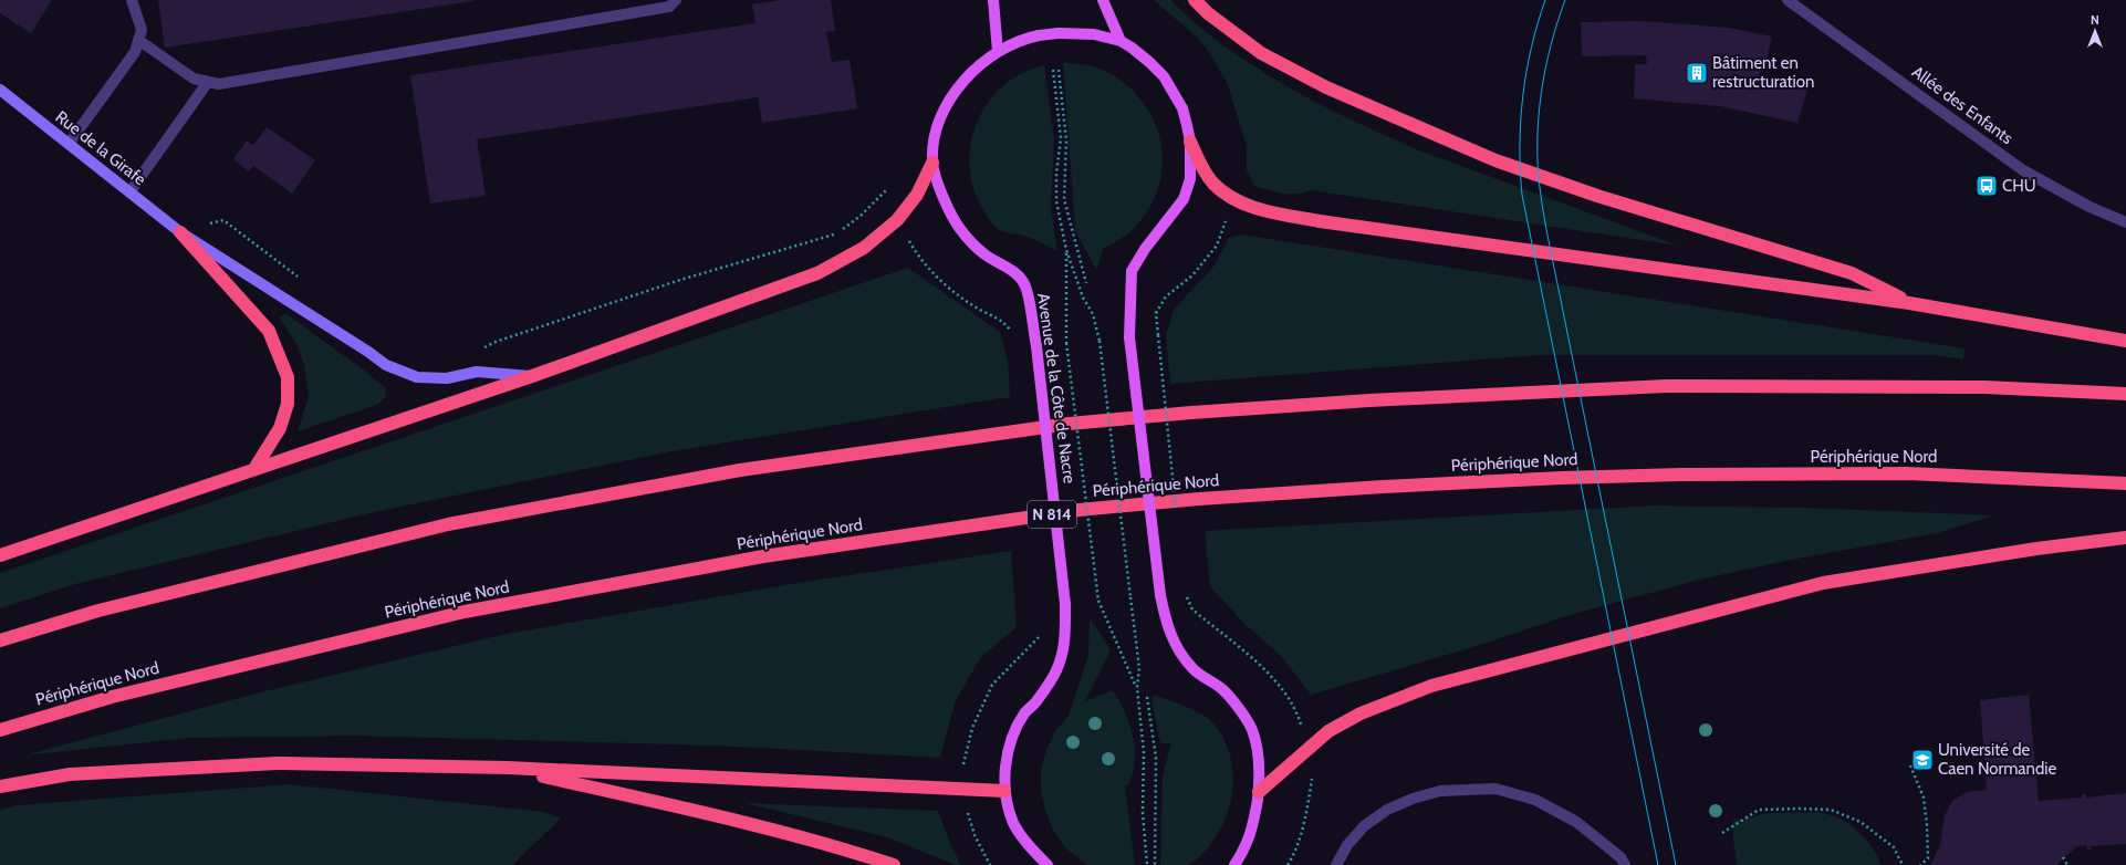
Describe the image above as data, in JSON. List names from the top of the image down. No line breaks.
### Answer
{"streets":{"highway":["Périphérique Nord","N 814"],"main road":["Avenue de la Côte de Nacre"],"street":["Allée des Enfants","Rue de la Girafe"]},"places":{"building":["Bâtiment en restructuration"],"bus stop":["CHU"],"school or university":["Université de Caen Normandie"]},"north":"top"}
